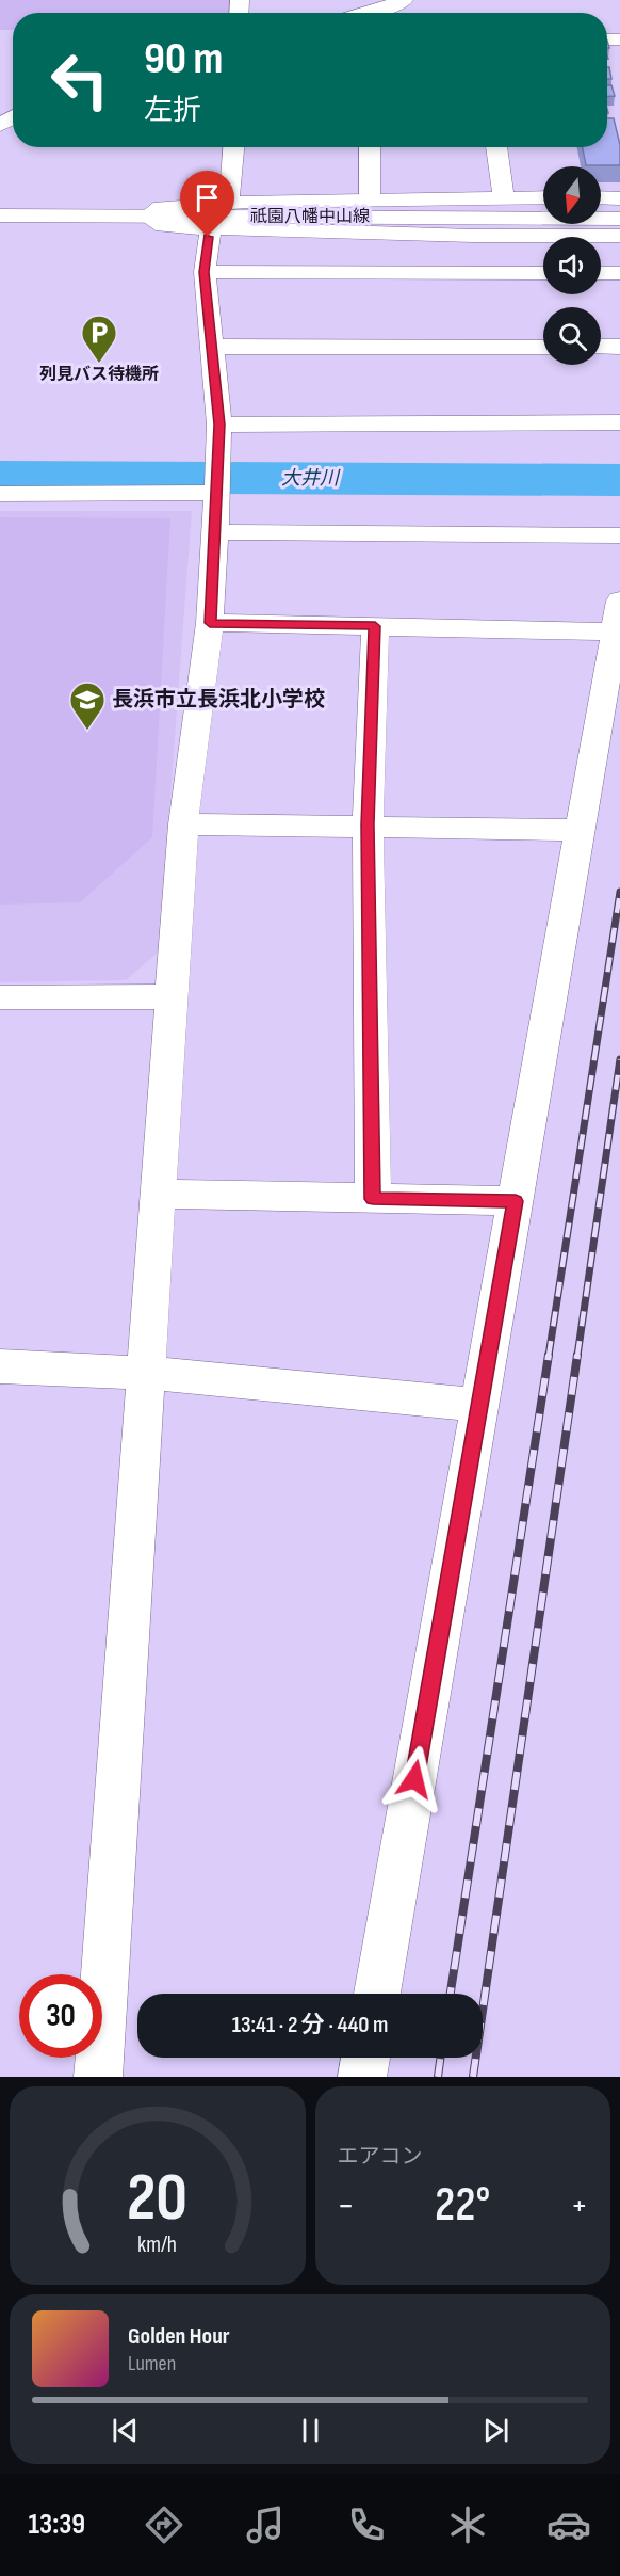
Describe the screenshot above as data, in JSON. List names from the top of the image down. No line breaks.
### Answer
{"streets":{"main road":["祇園八幡中山線"]},"water":["大井川"],"places":{"parking":["列見バス待機所"],"school or university":["長浜市立長浜北小学校"]},"north":"bottom","page":{"turn":["90 m","左折"],"limit":"30","trip":"13:41 · 2 分 · 440 m","tile":"エアコン","heat":["−","22°","+"],"song":["Golden Hour","Lumen"],"tabs":"13:39","gauge":["20","km/h"]}}
